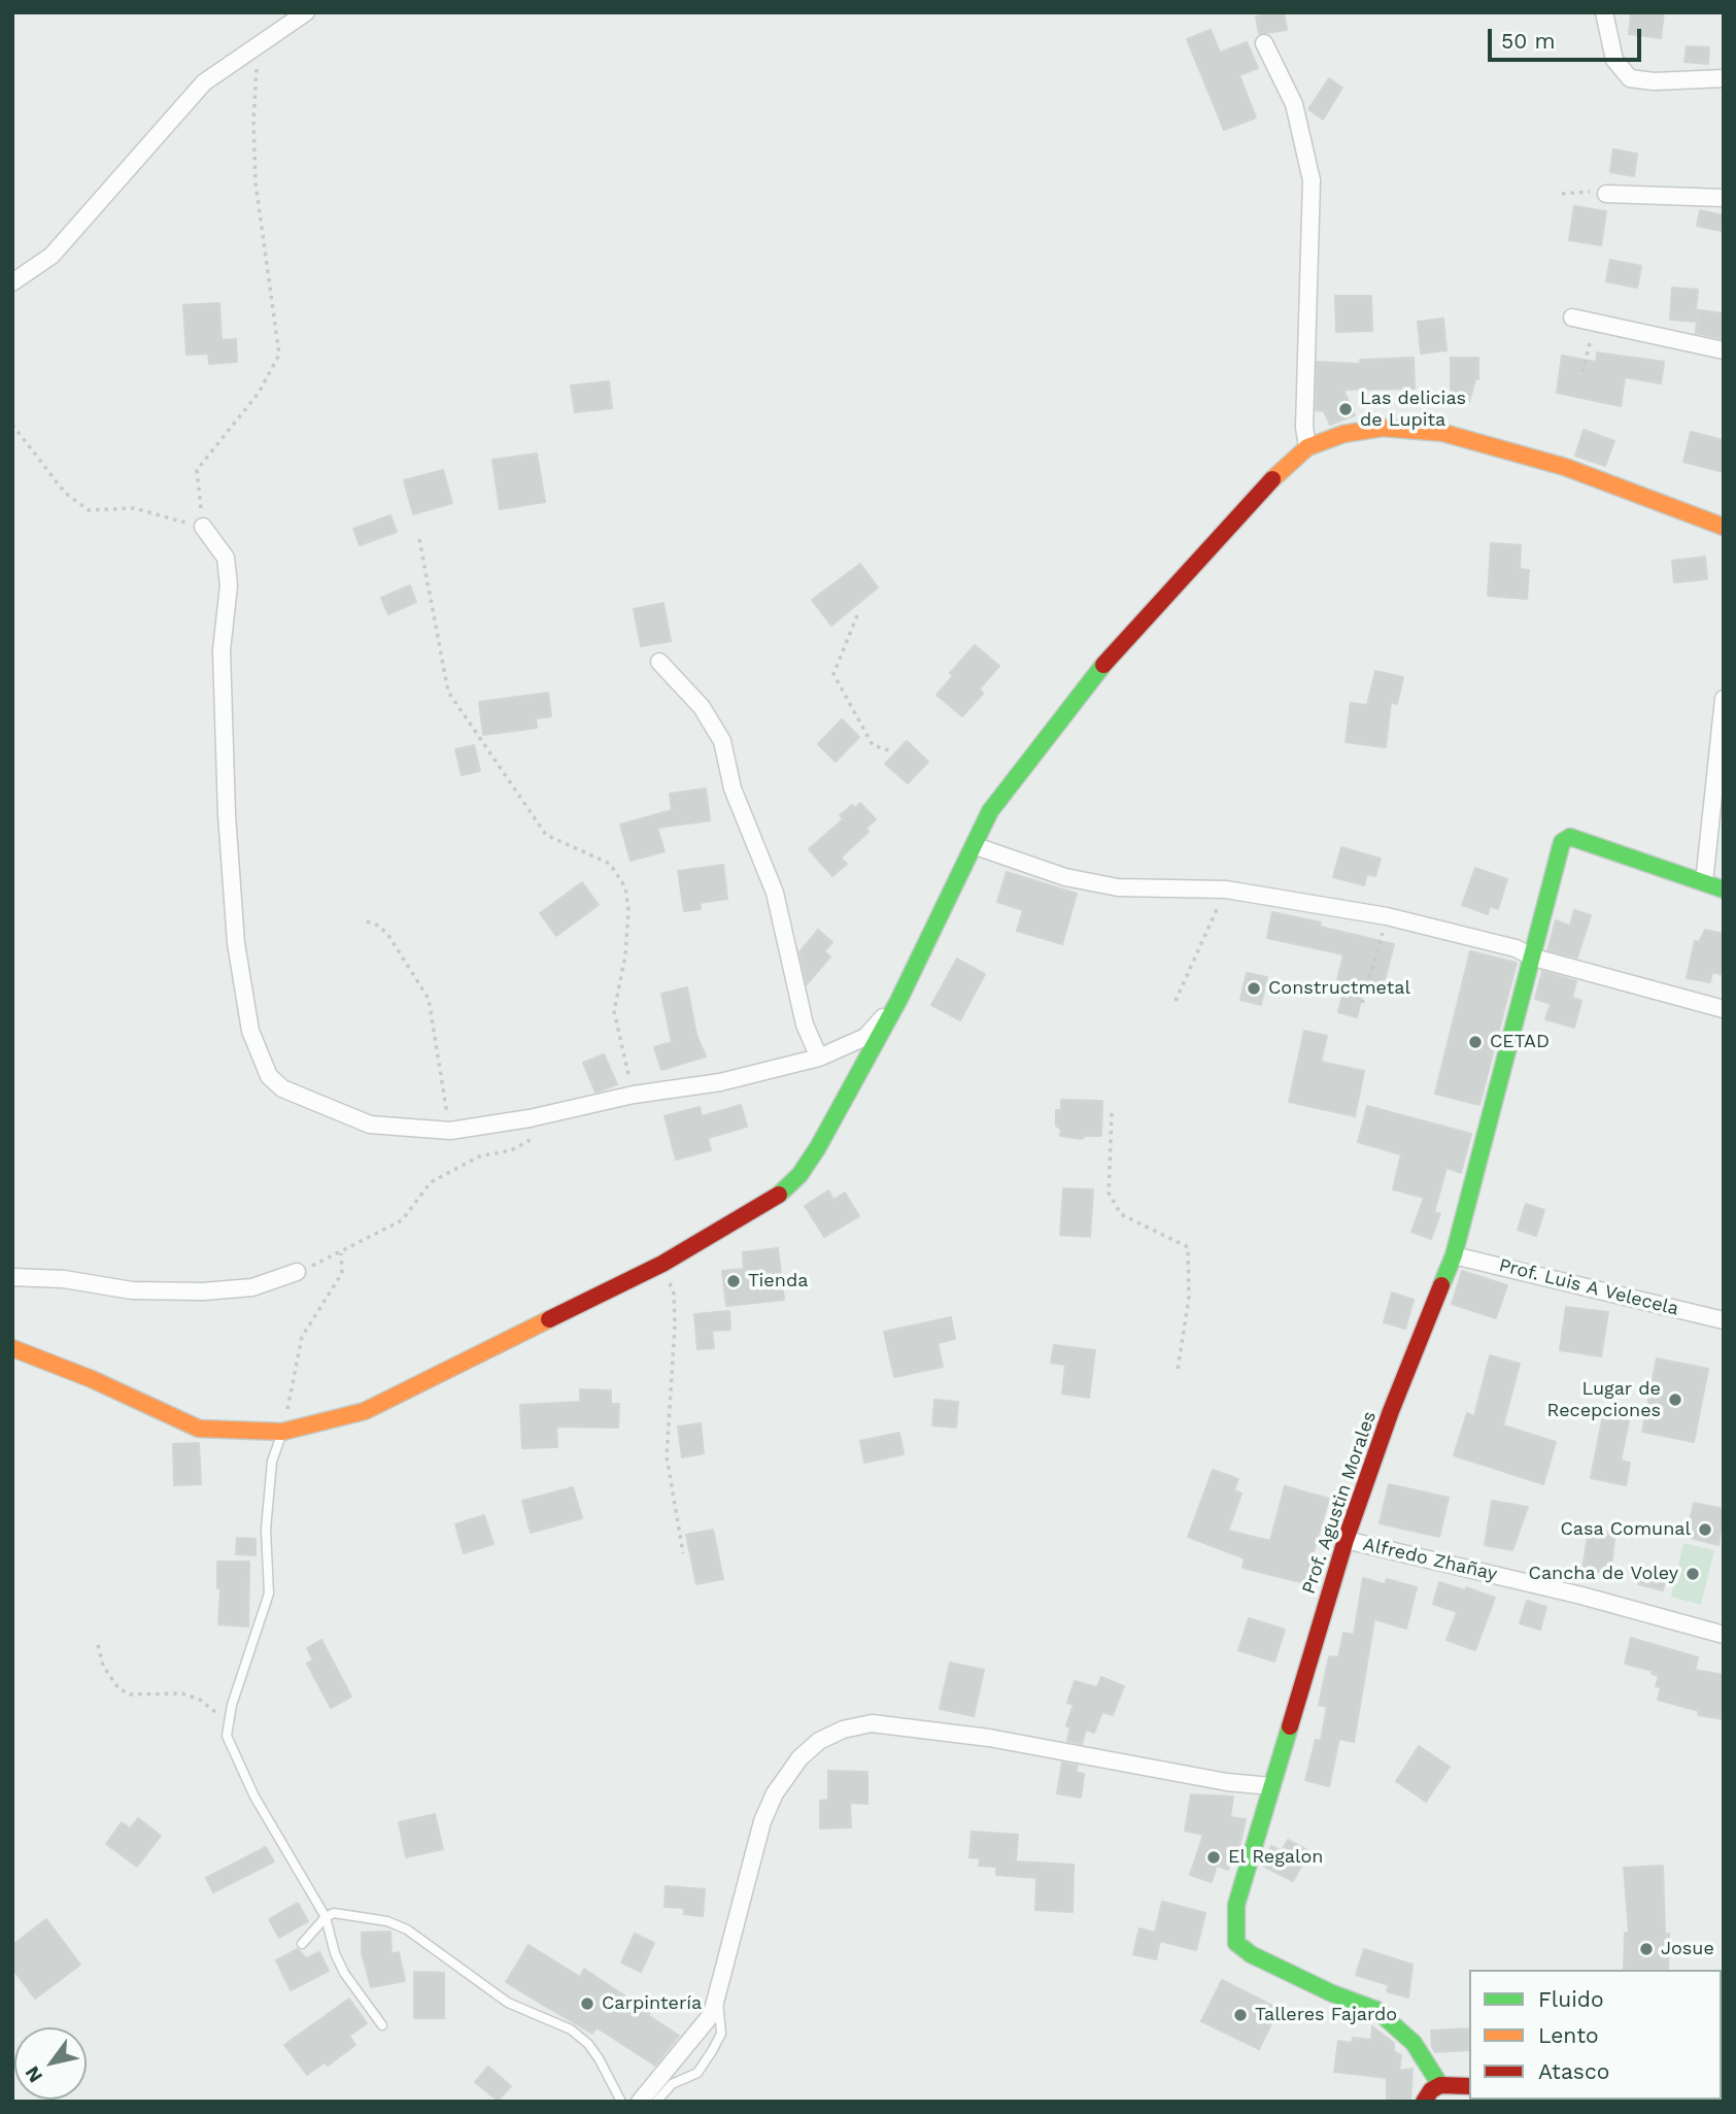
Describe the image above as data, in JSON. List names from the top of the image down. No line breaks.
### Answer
{"streets":{"street":["Prof. Luis A Velecela","Prof. Agustin Morales","Alfredo Zhañay"]},"crossings":[["Prof. Luis A Velecela","Prof. Agustin Morales"],["Prof. Agustin Morales","Alfredo Zhañay"]],"places":["Las delicias de Lupita","Constructmetal","CETAD","Tienda","Lugar de Recepciones","Casa Comunal","Cancha de Voley","El Regalon","Josue","Carpintería","Talleres Fajardo"],"legend":["Fluido","Lento","Atasco"],"scale_bar":"50 m","north":"bottom left"}
